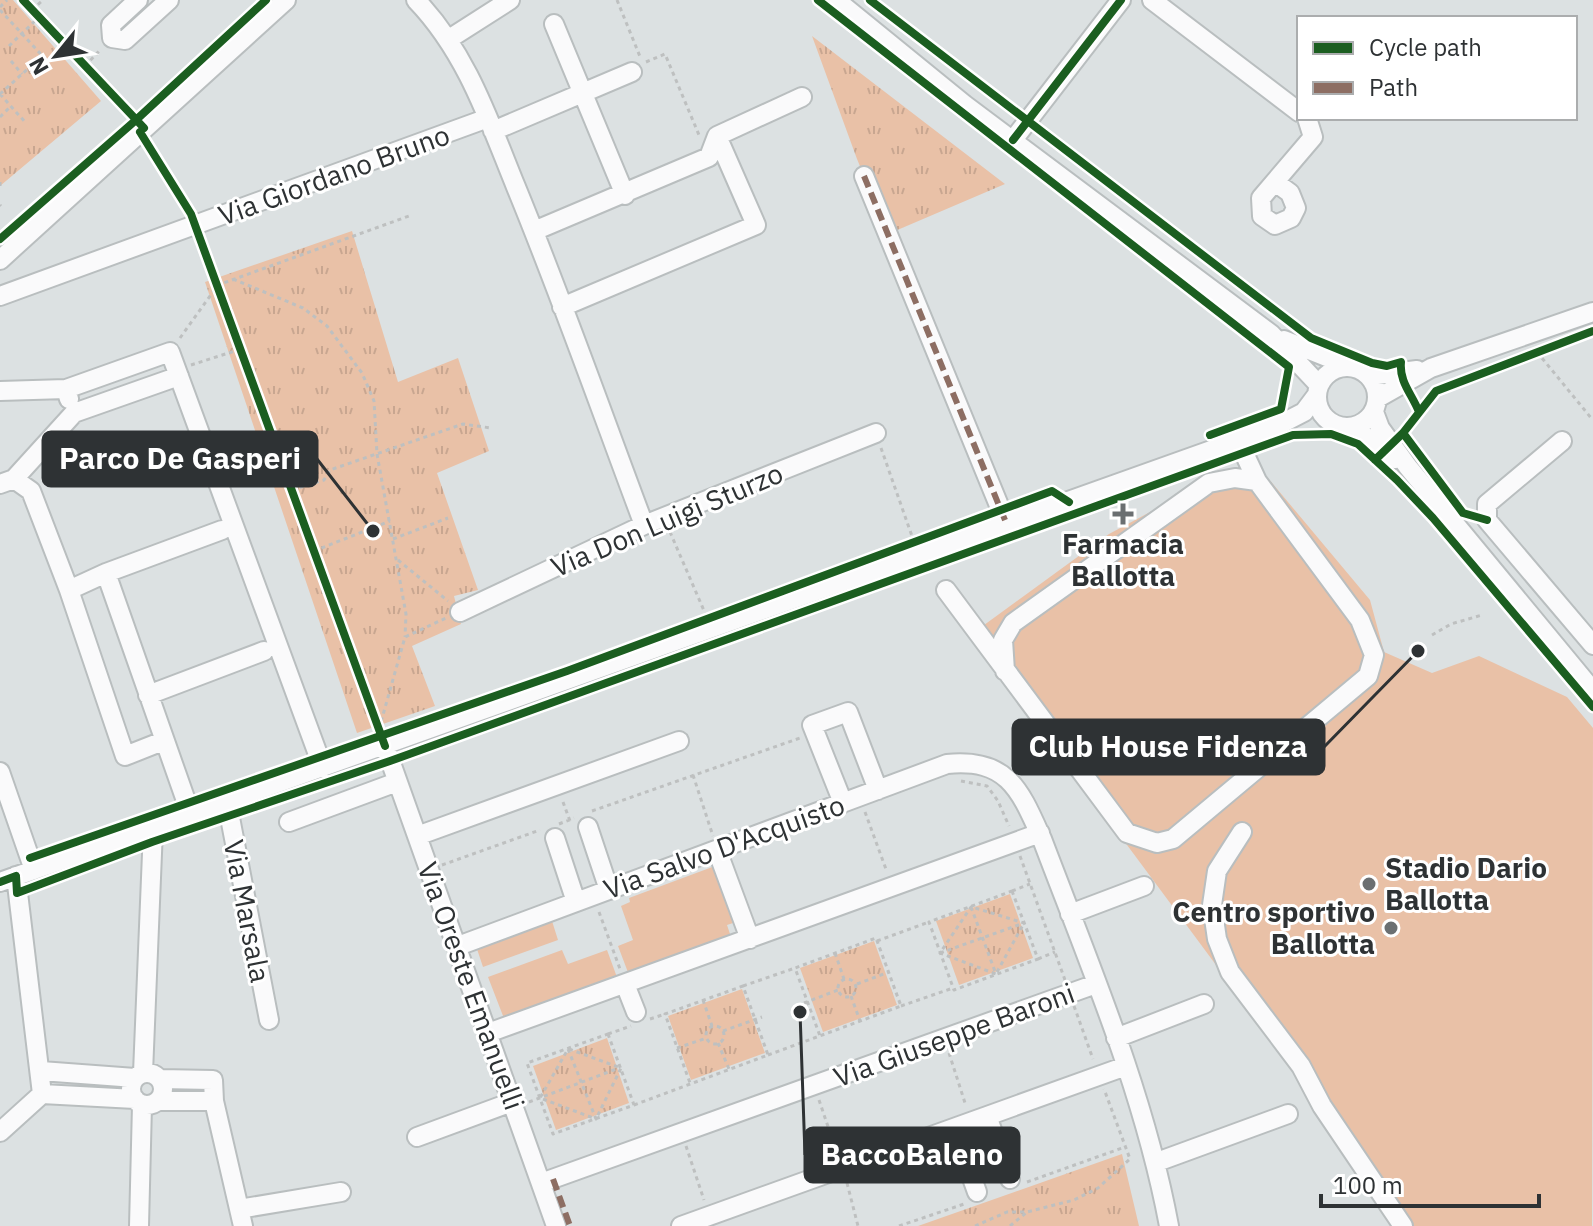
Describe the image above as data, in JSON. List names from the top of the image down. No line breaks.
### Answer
{"streets":{"street":["Via Giordano Bruno","Via Don Luigi Sturzo","Via Salvo D'Acquisto","Via Marsala","Via Oreste Emanuelli","Via Giuseppe Baroni"]},"crossings":[["Via Salvo D'Acquisto","Via Oreste Emanuelli"],["Via Oreste Emanuelli","Via Giuseppe Baroni"]],"places":{"health":["Farmacia Ballotta"],"other":["Parco De Gasperi","Club House Fidenza","Stadio Dario Ballotta","Centro sportivo Ballotta","BaccoBaleno"]},"legend":["Cycle path","Path"],"scale_bar":"100 m","north":"bottom left"}
